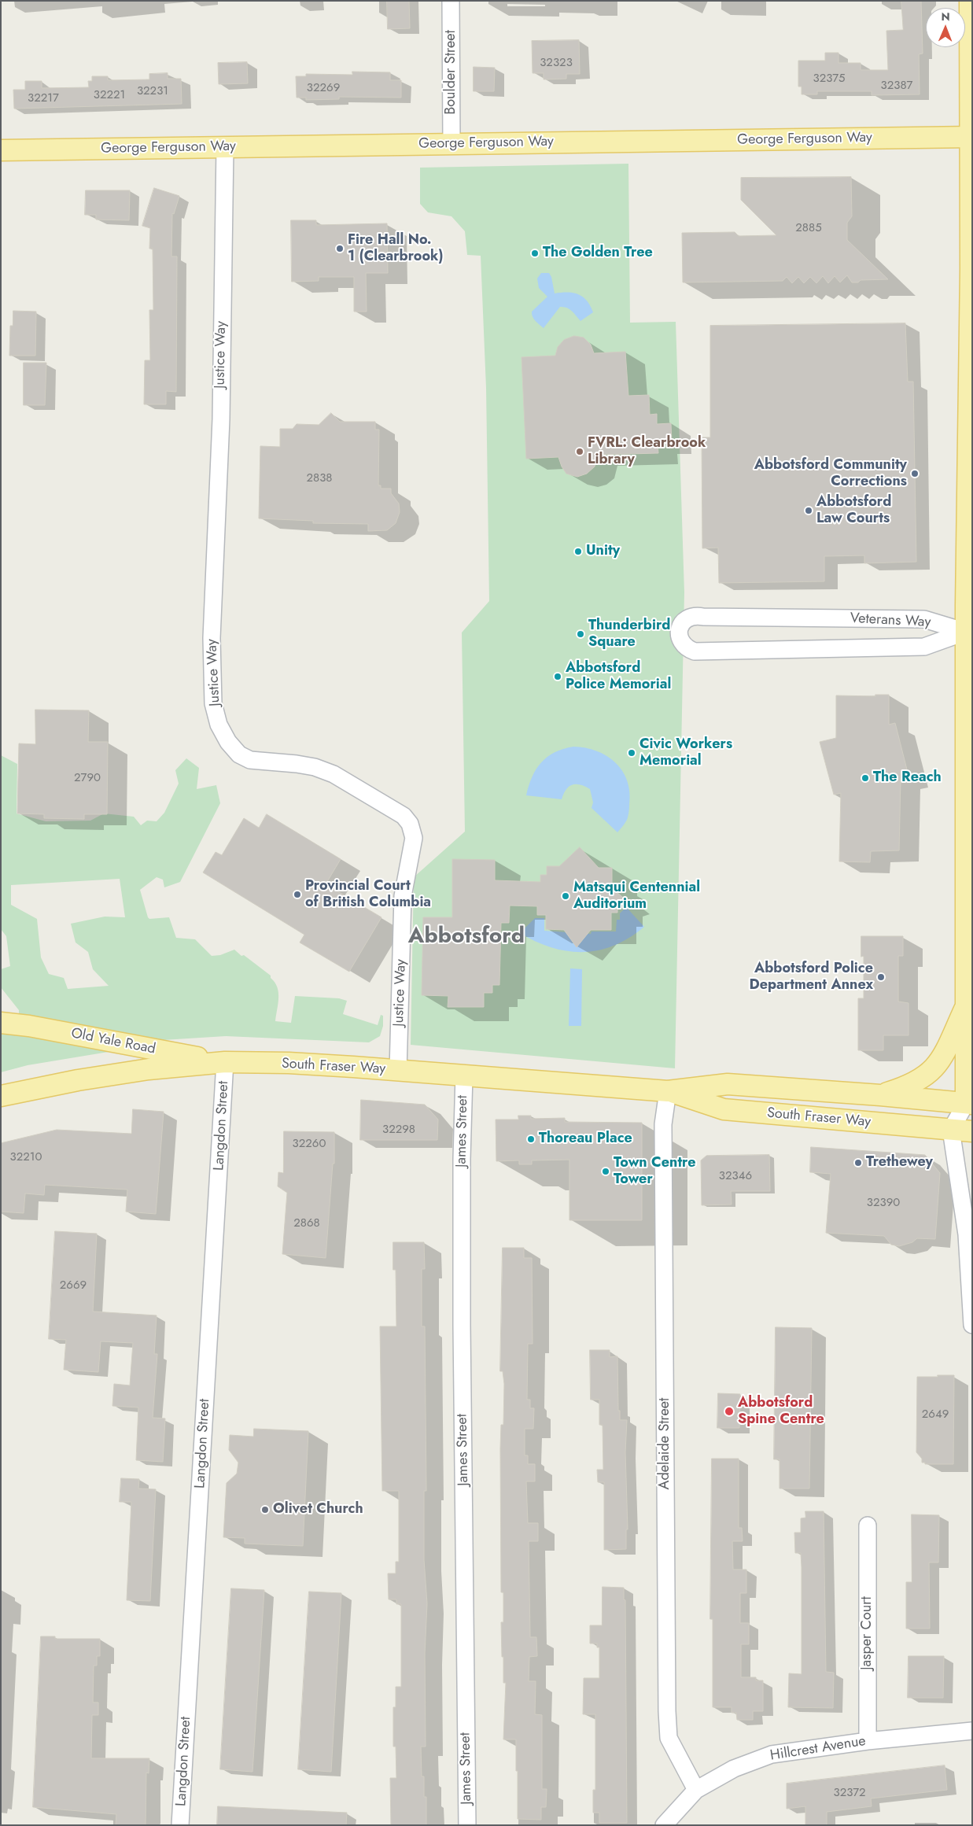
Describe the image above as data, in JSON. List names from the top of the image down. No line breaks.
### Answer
{"streets":{"main road":["George Ferguson Way","Old Yale Road","South Fraser Way"],"street":["Boulder Street","Justice Way","Veterans Way","Langdon Street","James Street","Adelaide Street","Jasper Court","Hillcrest Avenue"]},"crossings":[["Boulder Street","George Ferguson Way"],["George Ferguson Way","Justice Way"],["Justice Way","South Fraser Way"],["Old Yale Road","South Fraser Way"],["Old Yale Road","Langdon Street"],["South Fraser Way","Langdon Street"],["South Fraser Way","James Street"],["South Fraser Way","Adelaide Street"],["Adelaide Street","Hillcrest Avenue"],["Jasper Court","Hillcrest Avenue"]],"districts":["Abbotsford"],"places":["Fire Hall No. 1 (Clearbrook)","The Golden Tree","FVRL: Clearbrook Library","Abbotsford Community Corrections","Abbotsford Law Courts","Unity","Thunderbird Square","Abbotsford Police Memorial","Civic Workers Memorial","The Reach","Provincial Court of British Columbia","Matsqui Centennial Auditorium","Abbotsford Police Department Annex","Thoreau Place","Trethewey","Town Centre Tower","Abbotsford Spine Centre","Olivet Church"],"house_numbers":["32323","32375","32387","32269","32231","32221","32217","2885","2838","2790","32298","32260","32210","32346","32390","2868","2669","2649","32372"],"north":"top"}
